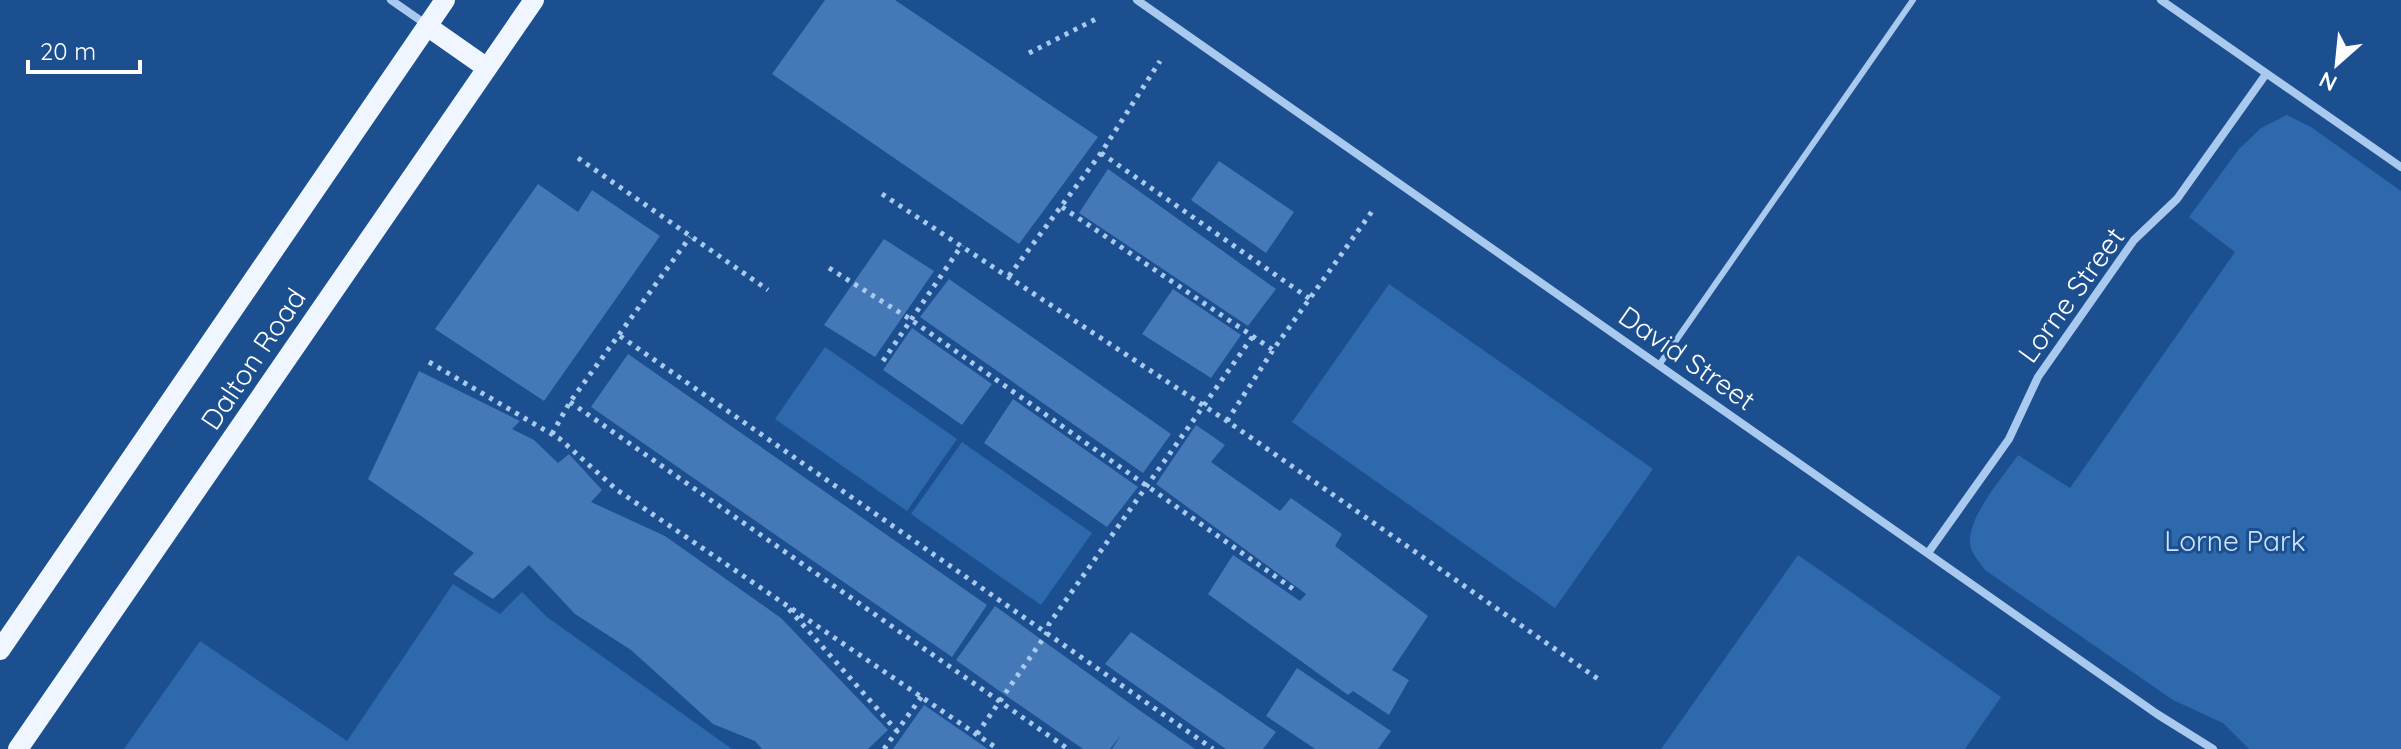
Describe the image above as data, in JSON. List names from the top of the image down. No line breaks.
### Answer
{"streets":{"main road":["Dalton Road"],"street":["Lorne Street","David Street"]},"crossings":[["Lorne Street","David Street"]],"parks":["Lorne Park"],"scale_bar":"20 m","north":"bottom left"}
